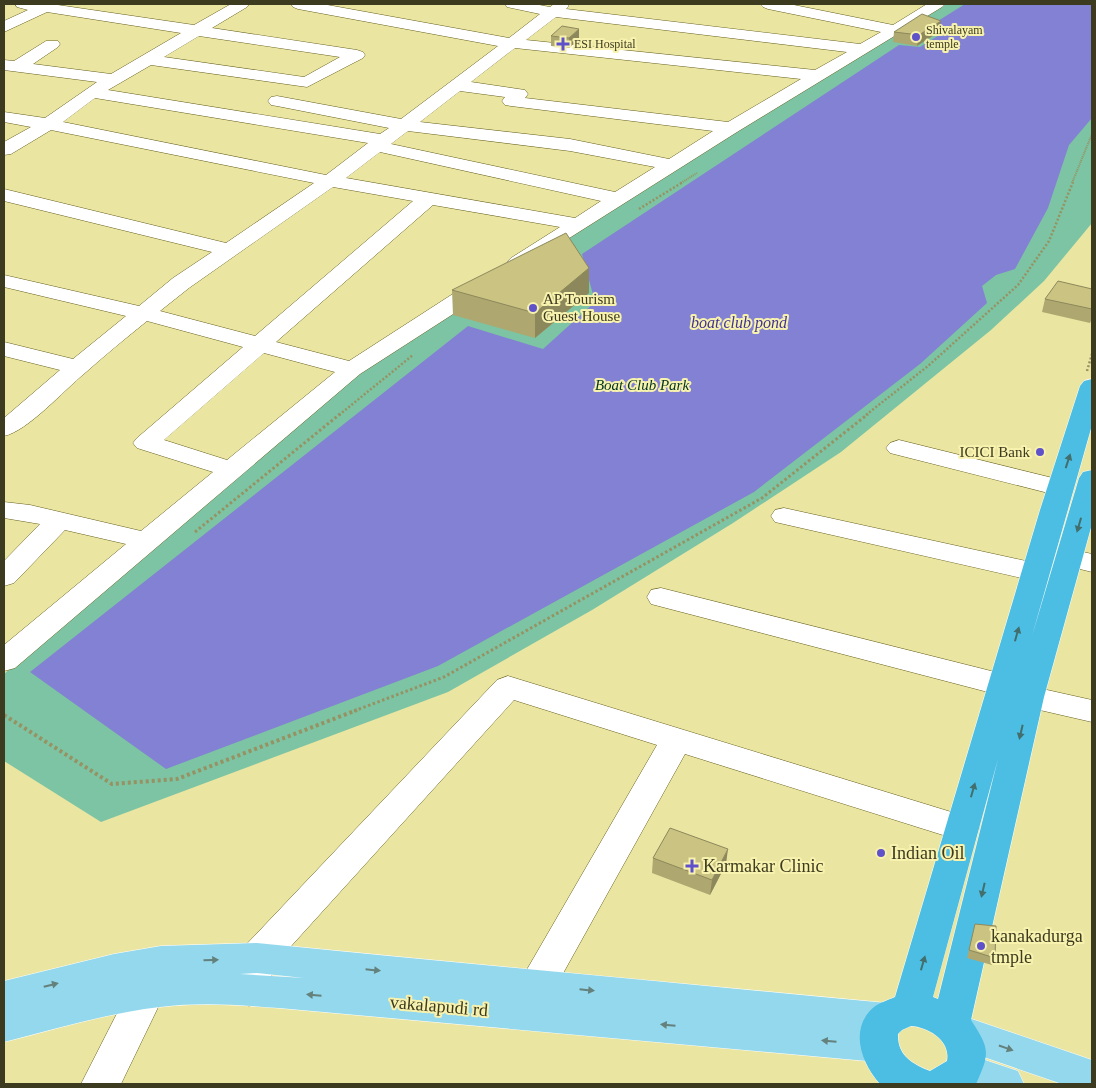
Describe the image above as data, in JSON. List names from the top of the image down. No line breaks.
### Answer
{"streets":{"main road":["vakalapudi rd"]},"water":["boat club pond"],"parks":["Boat Club Park"],"places":{"other":["Shivalayam temple","AP Tourism Guest House","ICICI Bank","Indian Oil","kanakadurga tmple"],"health":["ESI Hospital","Karmakar Clinic"]}}
